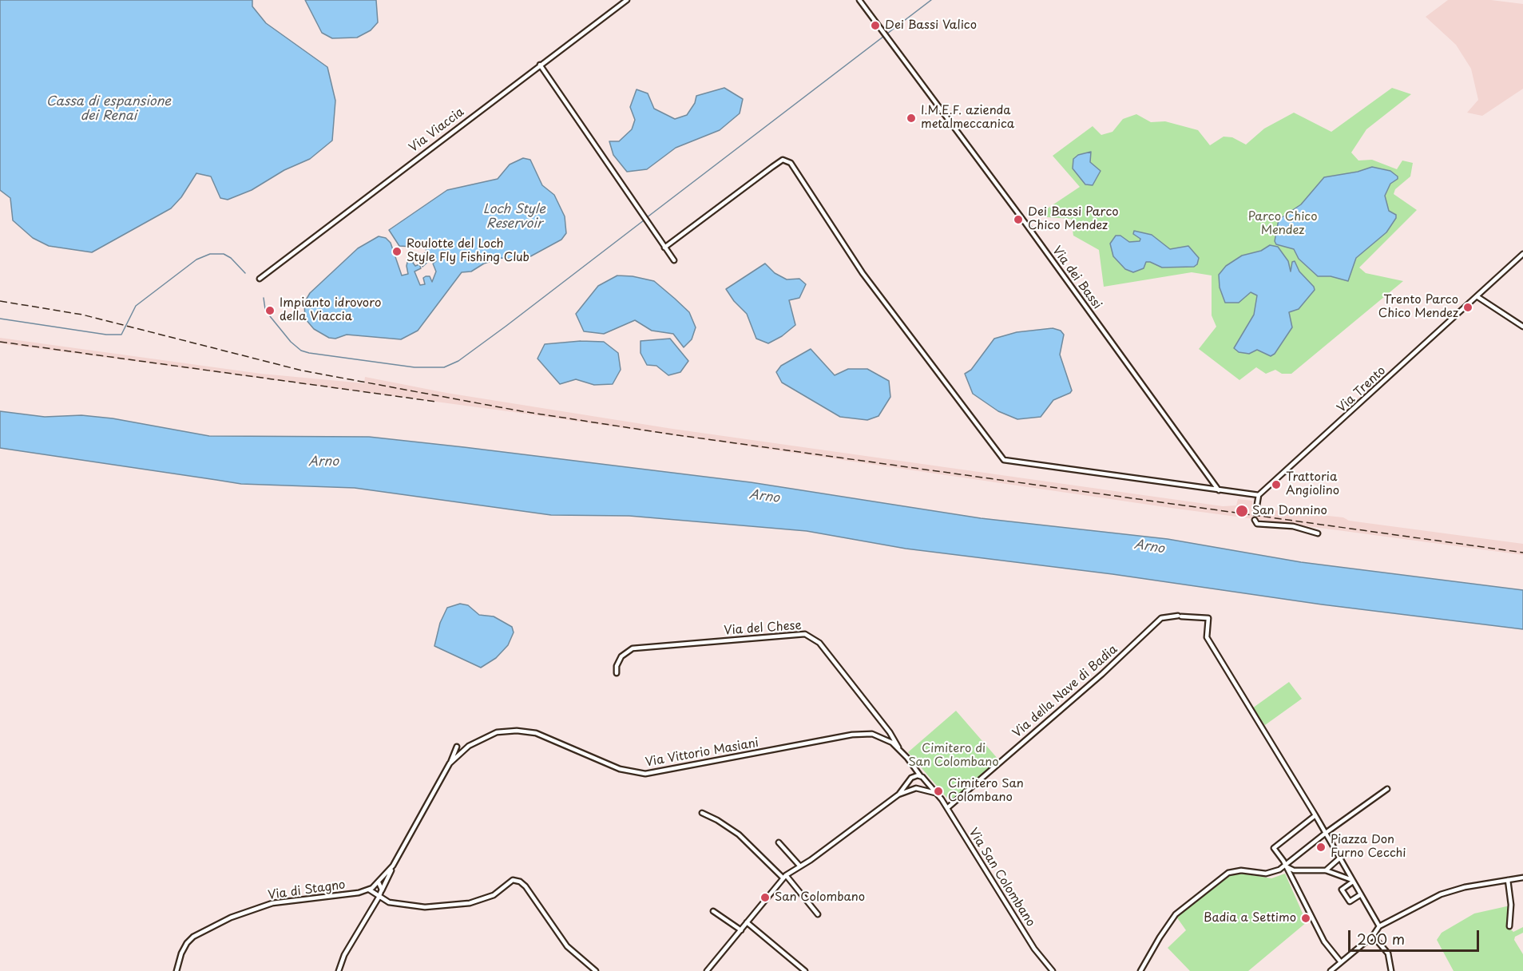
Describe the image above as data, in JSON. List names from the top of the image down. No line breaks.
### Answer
{"streets":{"street":["Via Viaccia","Via dei Bassi","Via Trento","Via del Chese","Via della Nave di Badia","Via Vittorio Masiani","Via San Colombano","Via di Stagno"]},"crossings":[["Via del Chese","Via Vittorio Masiani"],["Via del Chese","Via San Colombano"],["Via della Nave di Badia","Via San Colombano"],["Via Vittorio Masiani","Via di Stagno"]],"water":["Cassa di espansione dei Renai","Loch Style Reservoir","Arno"],"parks":["Parco Chico Mendez","Cimitero di San Colombano"],"places":["Dei Bassi Valico","I.M.E.F. azienda metalmeccanica","Dei Bassi Parco Chico Mendez","Roulotte del Loch Style Fly Fishing Club","Trento Parco Chico Mendez","Impianto idrovoro della Viaccia","Trattoria Angiolino","San Donnino","Cimitero San Colombano","Piazza Don Furno Cecchi","San Colombano","Badia a Settimo"],"scale_bar":"200 m"}
